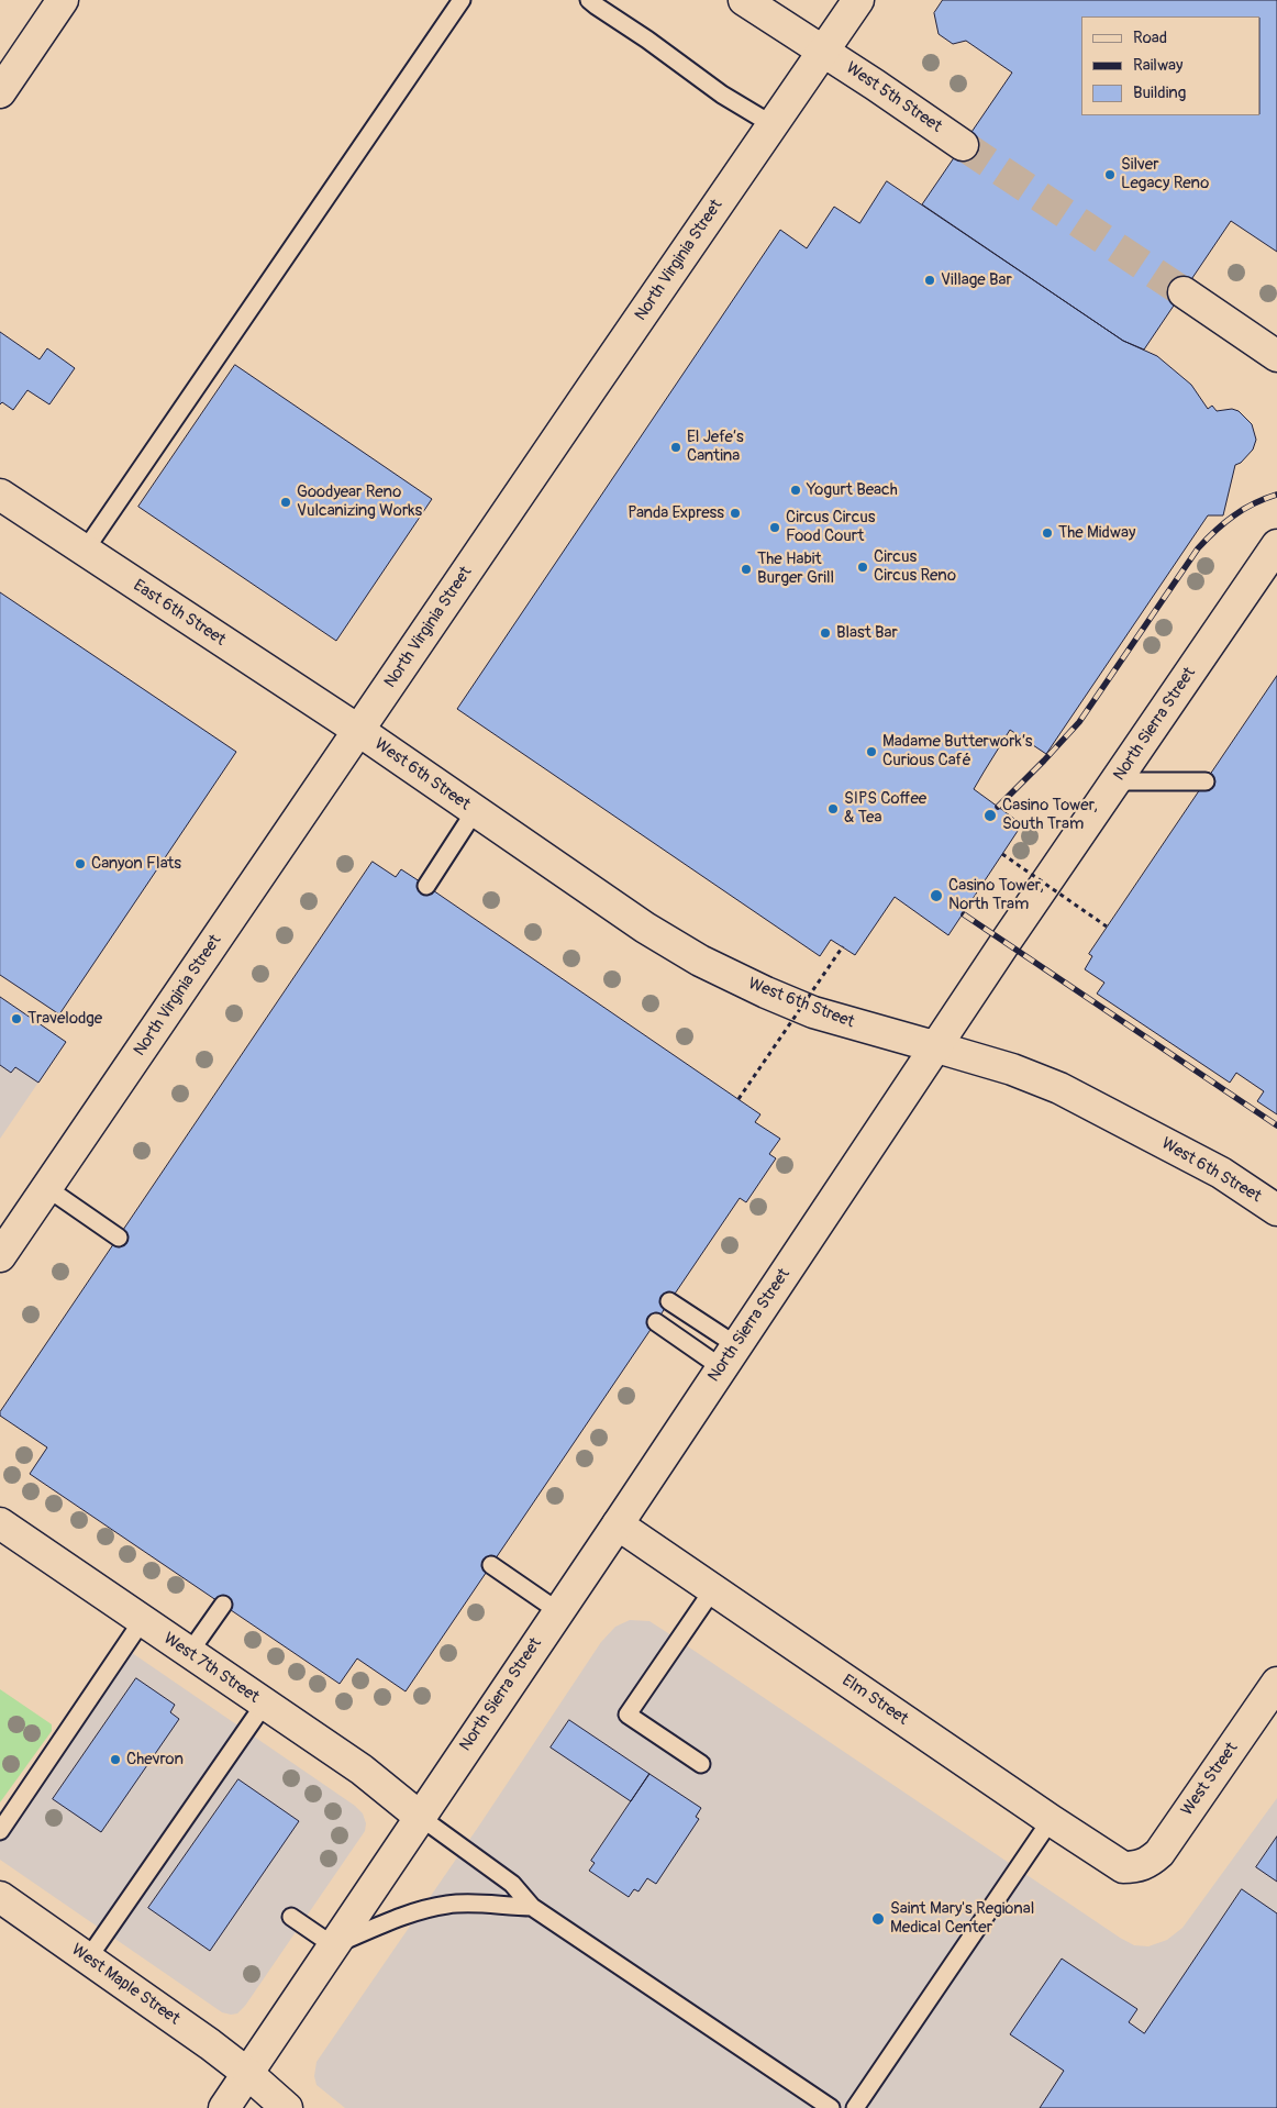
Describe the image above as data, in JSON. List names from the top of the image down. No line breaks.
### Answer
{"streets":{"main road":["West 5th Street","North Virginia Street","East 6th Street","North Sierra Street","West 6th Street","West 7th Street","Elm Street","West Street","West Maple Street"]},"crossings":[["West 5th Street","North Virginia Street"],["North Virginia Street","East 6th Street"],["North Virginia Street","West 6th Street"],["East 6th Street","West 6th Street"],["North Sierra Street","West 6th Street"],["North Sierra Street","West 7th Street"],["North Sierra Street","Elm Street"],["North Sierra Street","West Maple Street"],["Elm Street","West Street"]],"places":["Silver Legacy Reno","Village Bar","El Jefe’s Cantina","Yogurt Beach","Goodyear Reno Vulcanizing Works","Panda Express","Circus Circus Food Court","The Midway","Circus Circus Reno","The Habit Burger Grill","Blast Bar","Madame Butterwork’s Curious Café","SIPS Coffee & Tea","Casino Tower, South Tram","Canyon Flats","Casino Tower, North Tram","Travelodge","Chevron","Saint Mary's Regional Medical Center"],"legend":["Road","Railway","Building"]}
